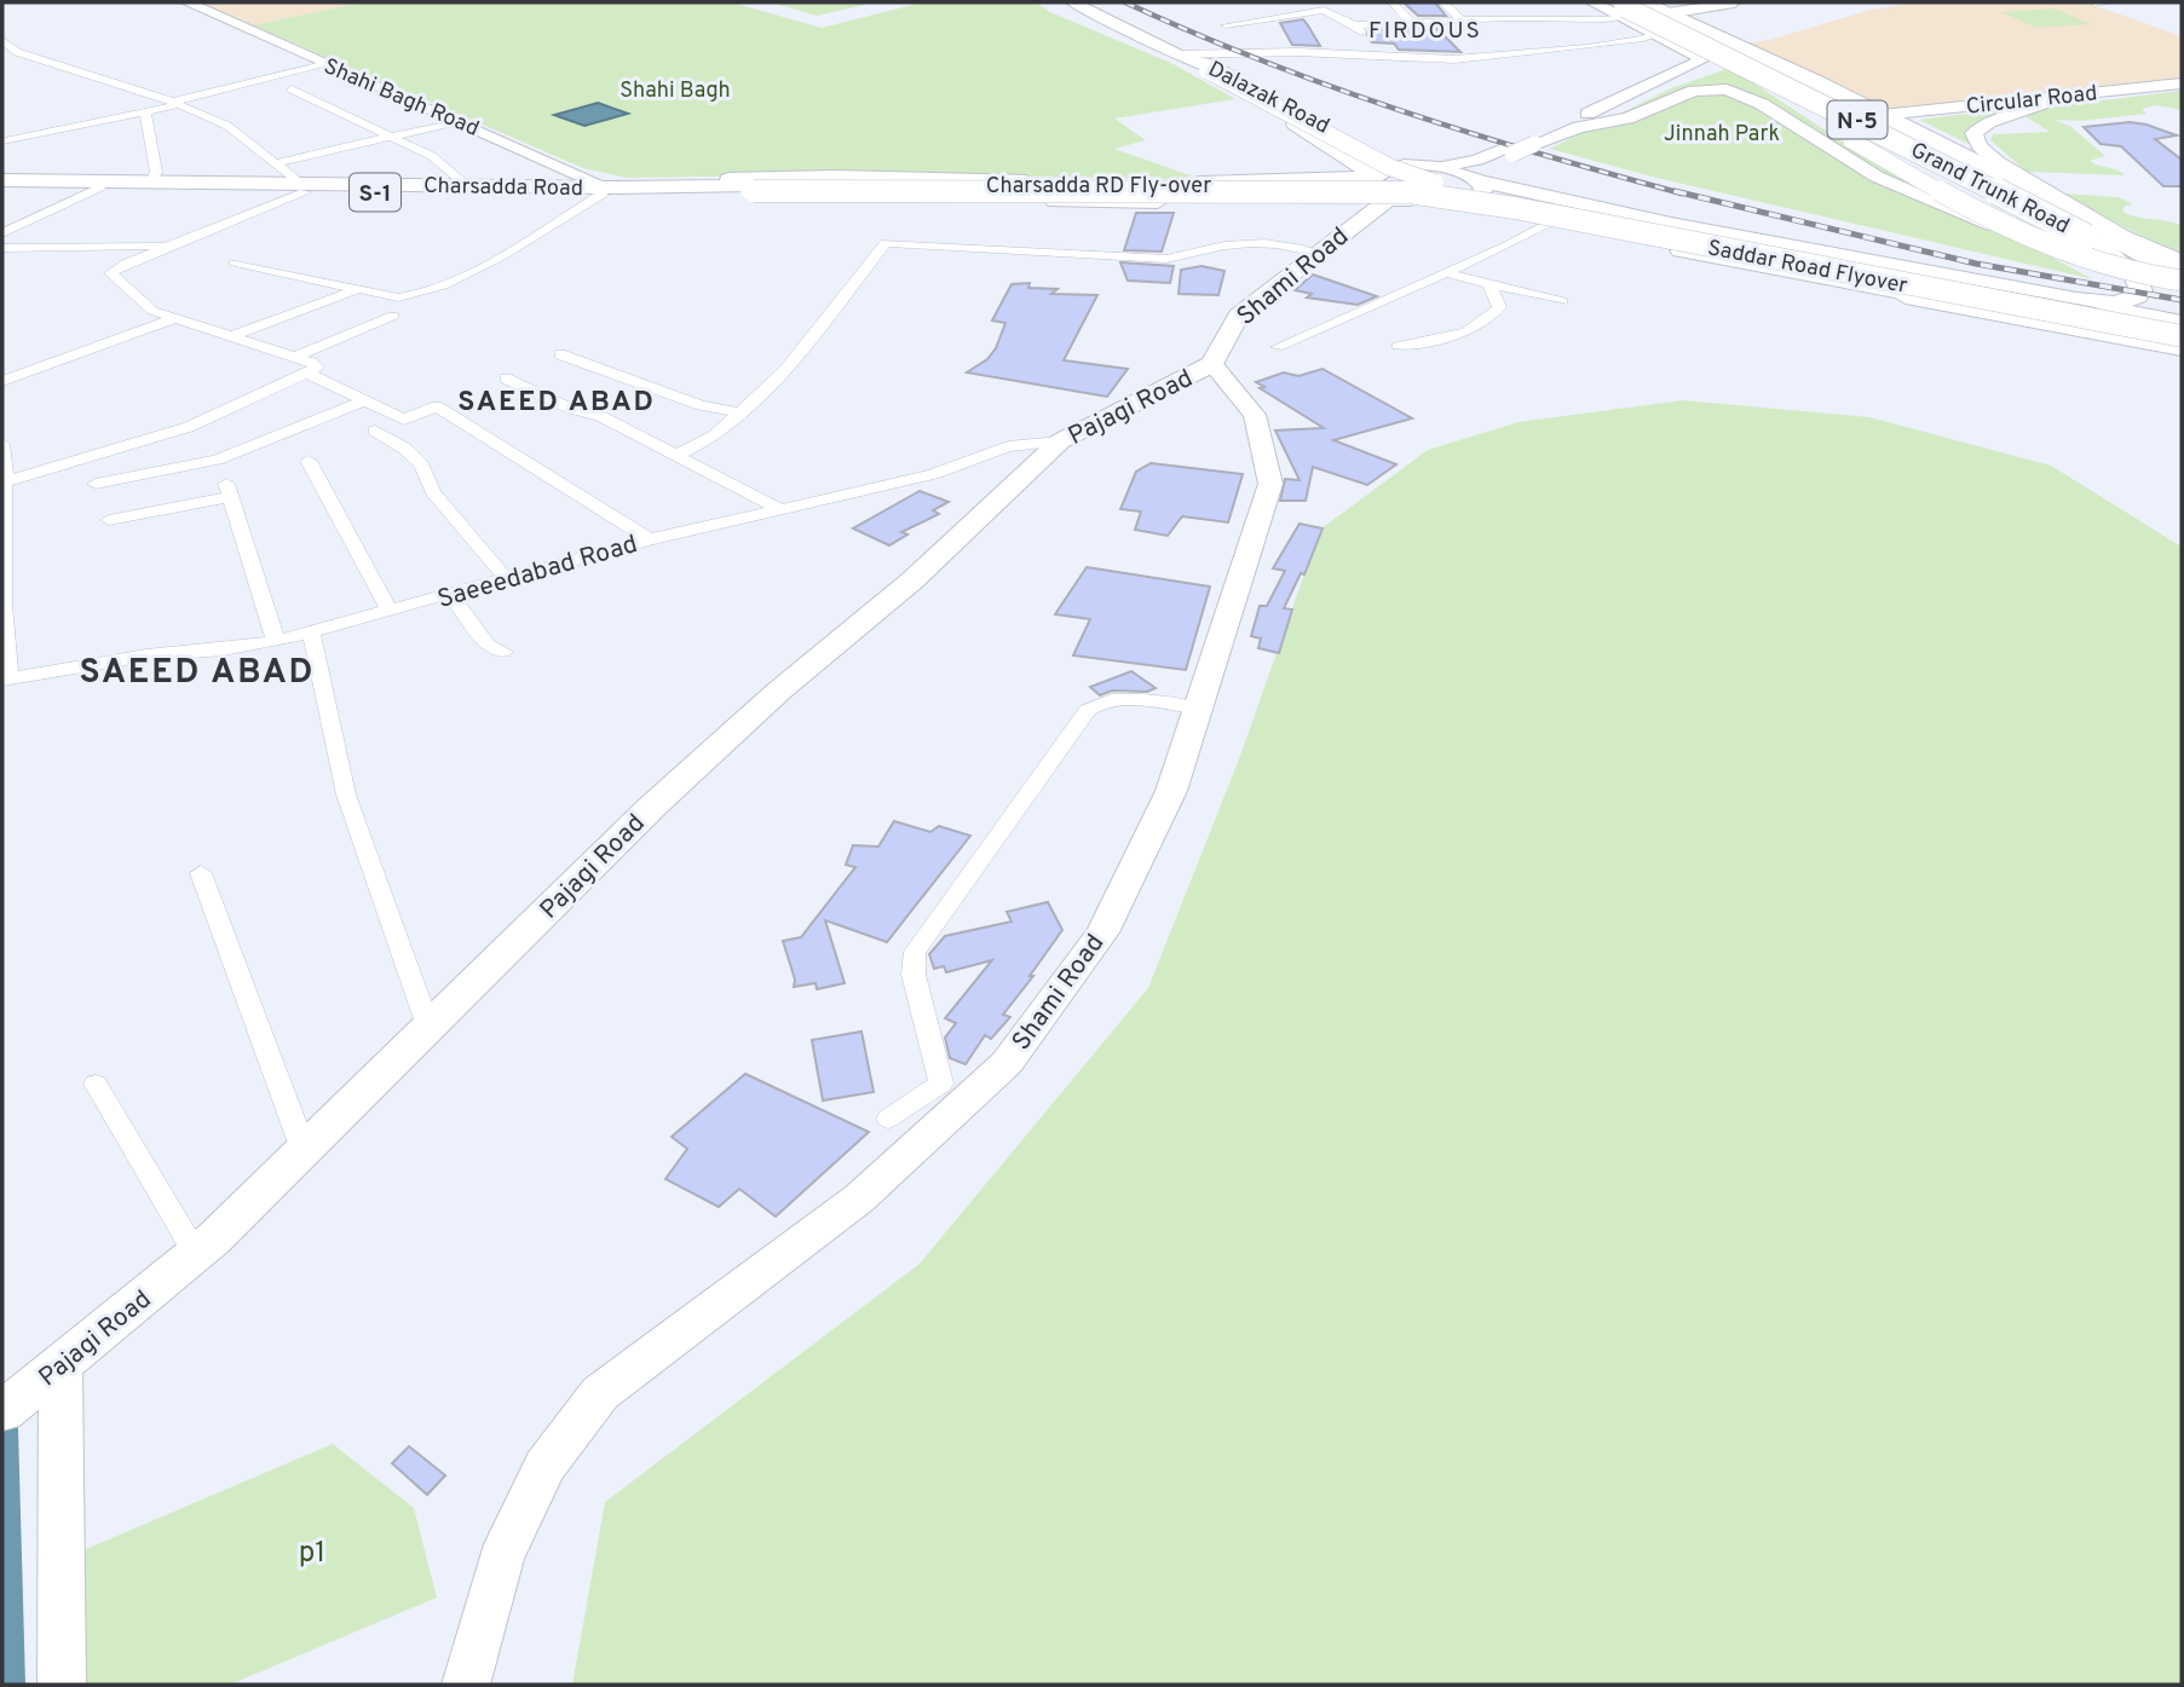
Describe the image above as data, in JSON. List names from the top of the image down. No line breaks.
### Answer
{"streets":{"highway":["N-5","Grand Trunk Road"],"main road":["Dalazak Road","Charsadda RD Fly-over","Charsadda Road","S-1","Saddar Road Flyover","Shami Road","Pajagi Road"],"street":["Shahi Bagh Road","Circular Road","Saeeedabad Road"]},"crossings":[["Shahi Bagh Road","Charsadda Road"],["Dalazak Road","Shami Road"],["Circular Road","Grand Trunk Road"],["Charsadda RD Fly-over","Charsadda Road"],["Charsadda RD Fly-over","Saddar Road Flyover"],["Shami Road","Pajagi Road"],["Pajagi Road","Saeeedabad Road"]],"districts":["FIRDOUS","SAEED ABAD","SAEED ABAD"],"parks":["Shahi Bagh","Jinnah Park","p1"]}
